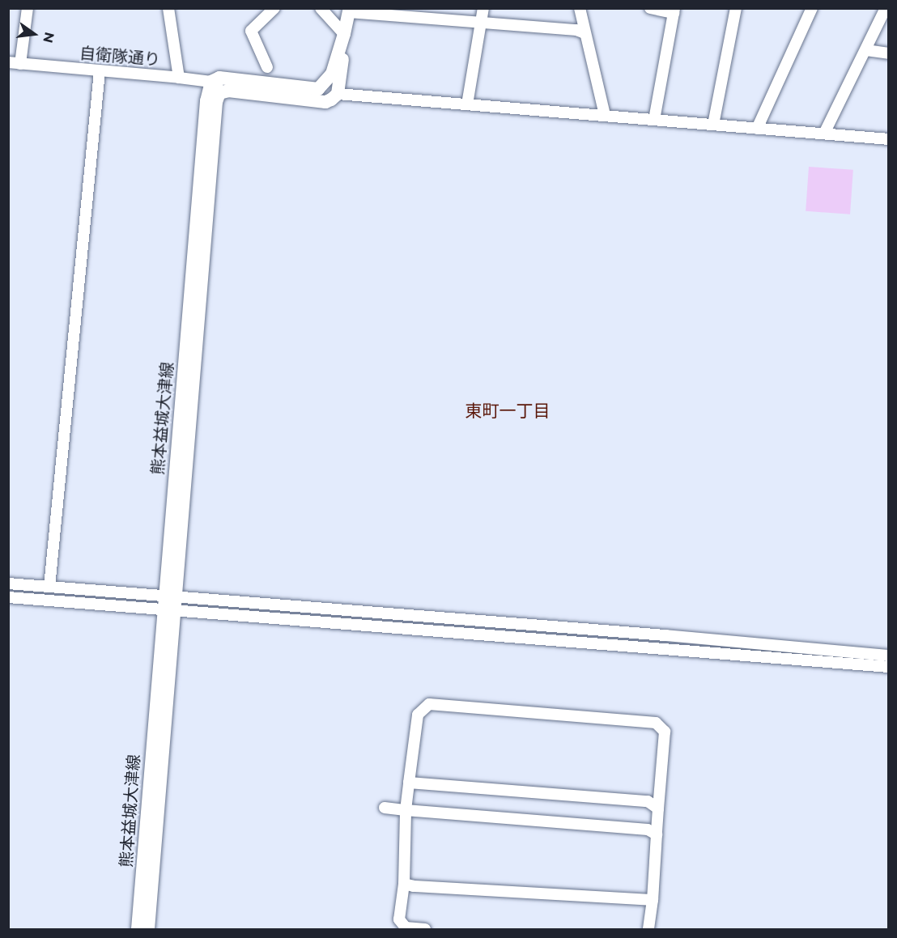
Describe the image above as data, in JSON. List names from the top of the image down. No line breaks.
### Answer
{"streets":{"main road":["熊本益城大津線"],"street":["自衛隊通り"]},"crossings":[["自衛隊通り","熊本益城大津線"]],"districts":["東町一丁目"],"north":"right"}
